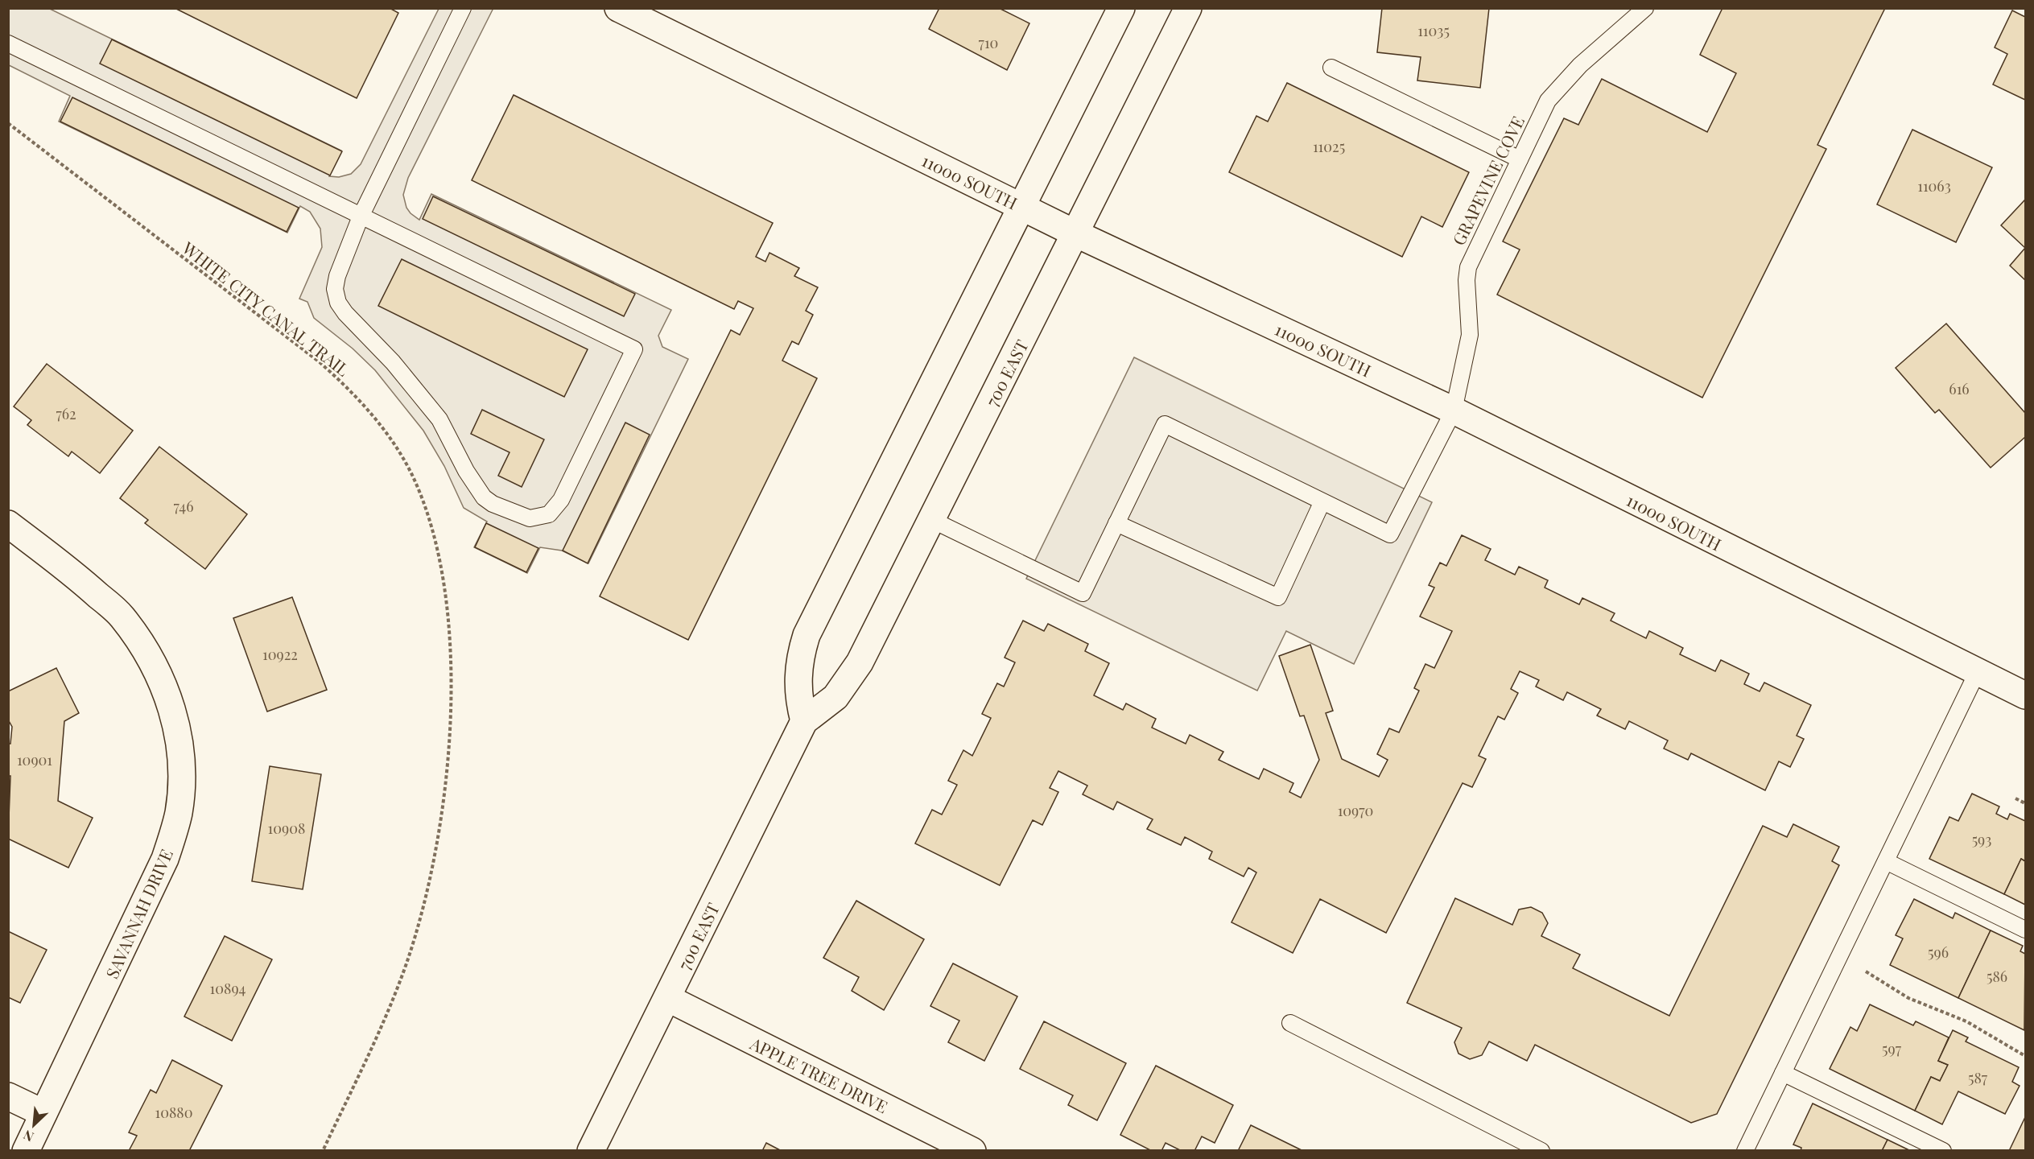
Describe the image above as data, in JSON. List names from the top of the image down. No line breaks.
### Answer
{"streets":{"street":["11000 SOUTH","700 EAST","SAVANNAH DRIVE","APPLE TREE DRIVE"],"lane":["GRAPEVINE COVE"],"path":["WHITE CITY CANAL TRAIL"]},"crossings":[["GRAPEVINE COVE","11000 SOUTH"],["11000 SOUTH","700 EAST"],["700 EAST","APPLE TREE DRIVE"]],"house_numbers":["11035","710","11025","11063","616","762","746","10922","10901","10970","10908","593","596","586","10894","597","587","10880"],"north":"bottom left"}
